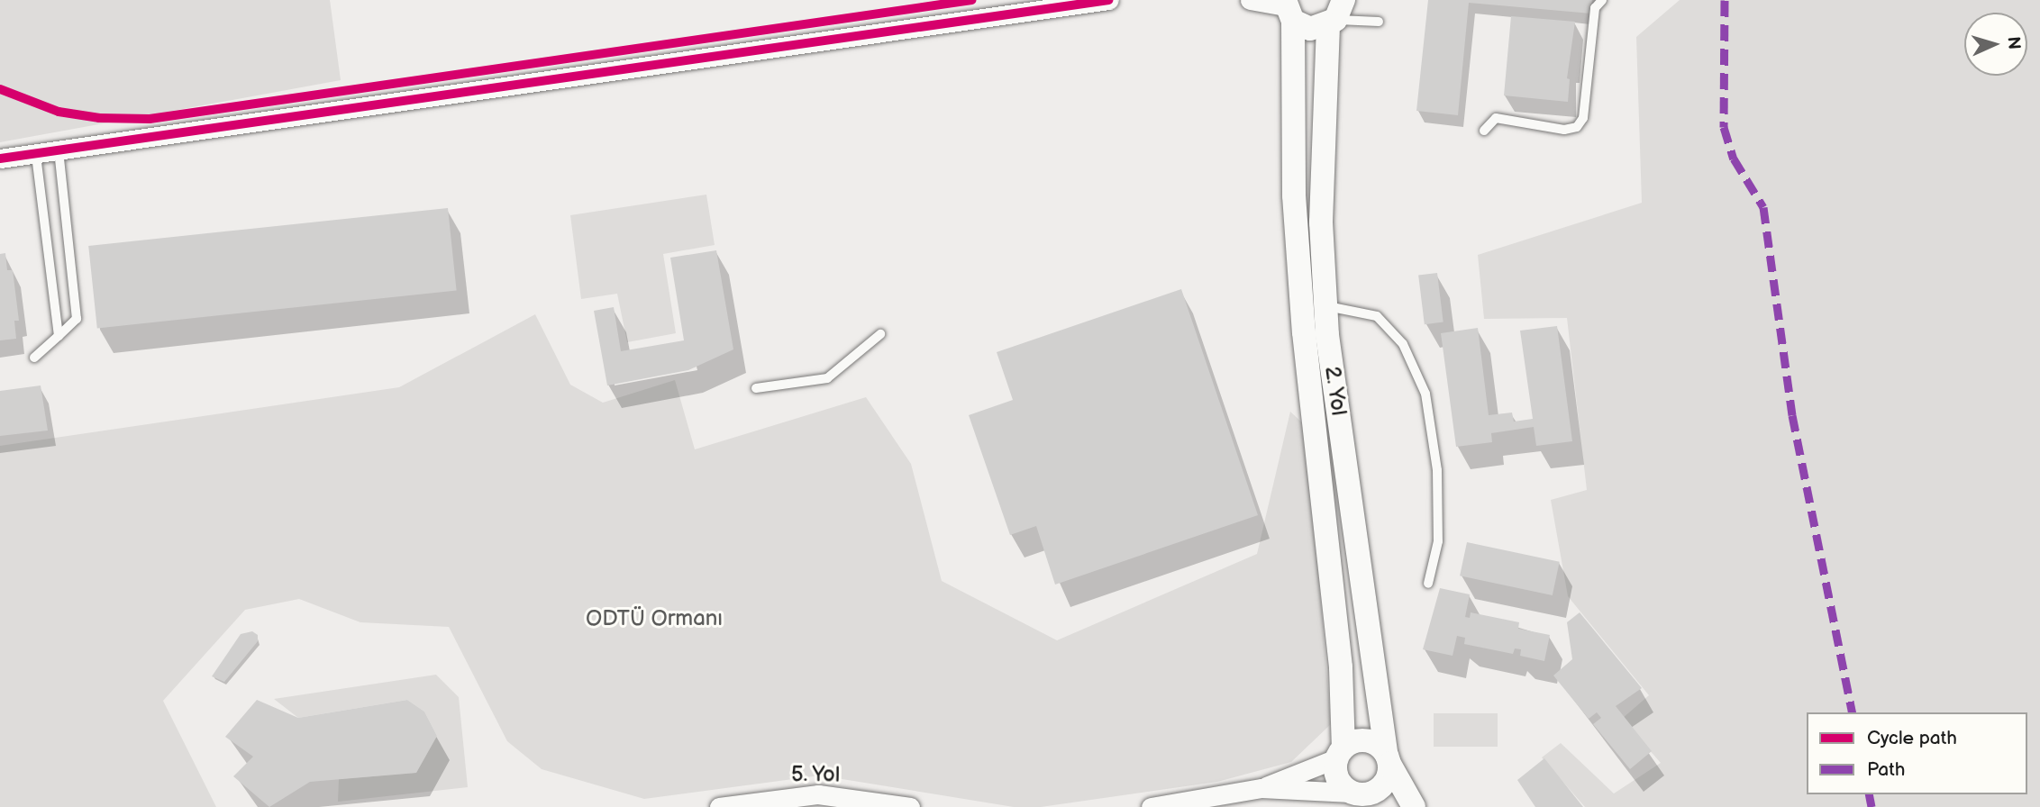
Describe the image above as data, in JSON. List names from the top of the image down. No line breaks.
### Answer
{"streets":{"street":["2. Yol","5. Yol"]},"parks":["ODTÜ Ormanı"],"legend":["Cycle path","Path"],"north":"right"}
